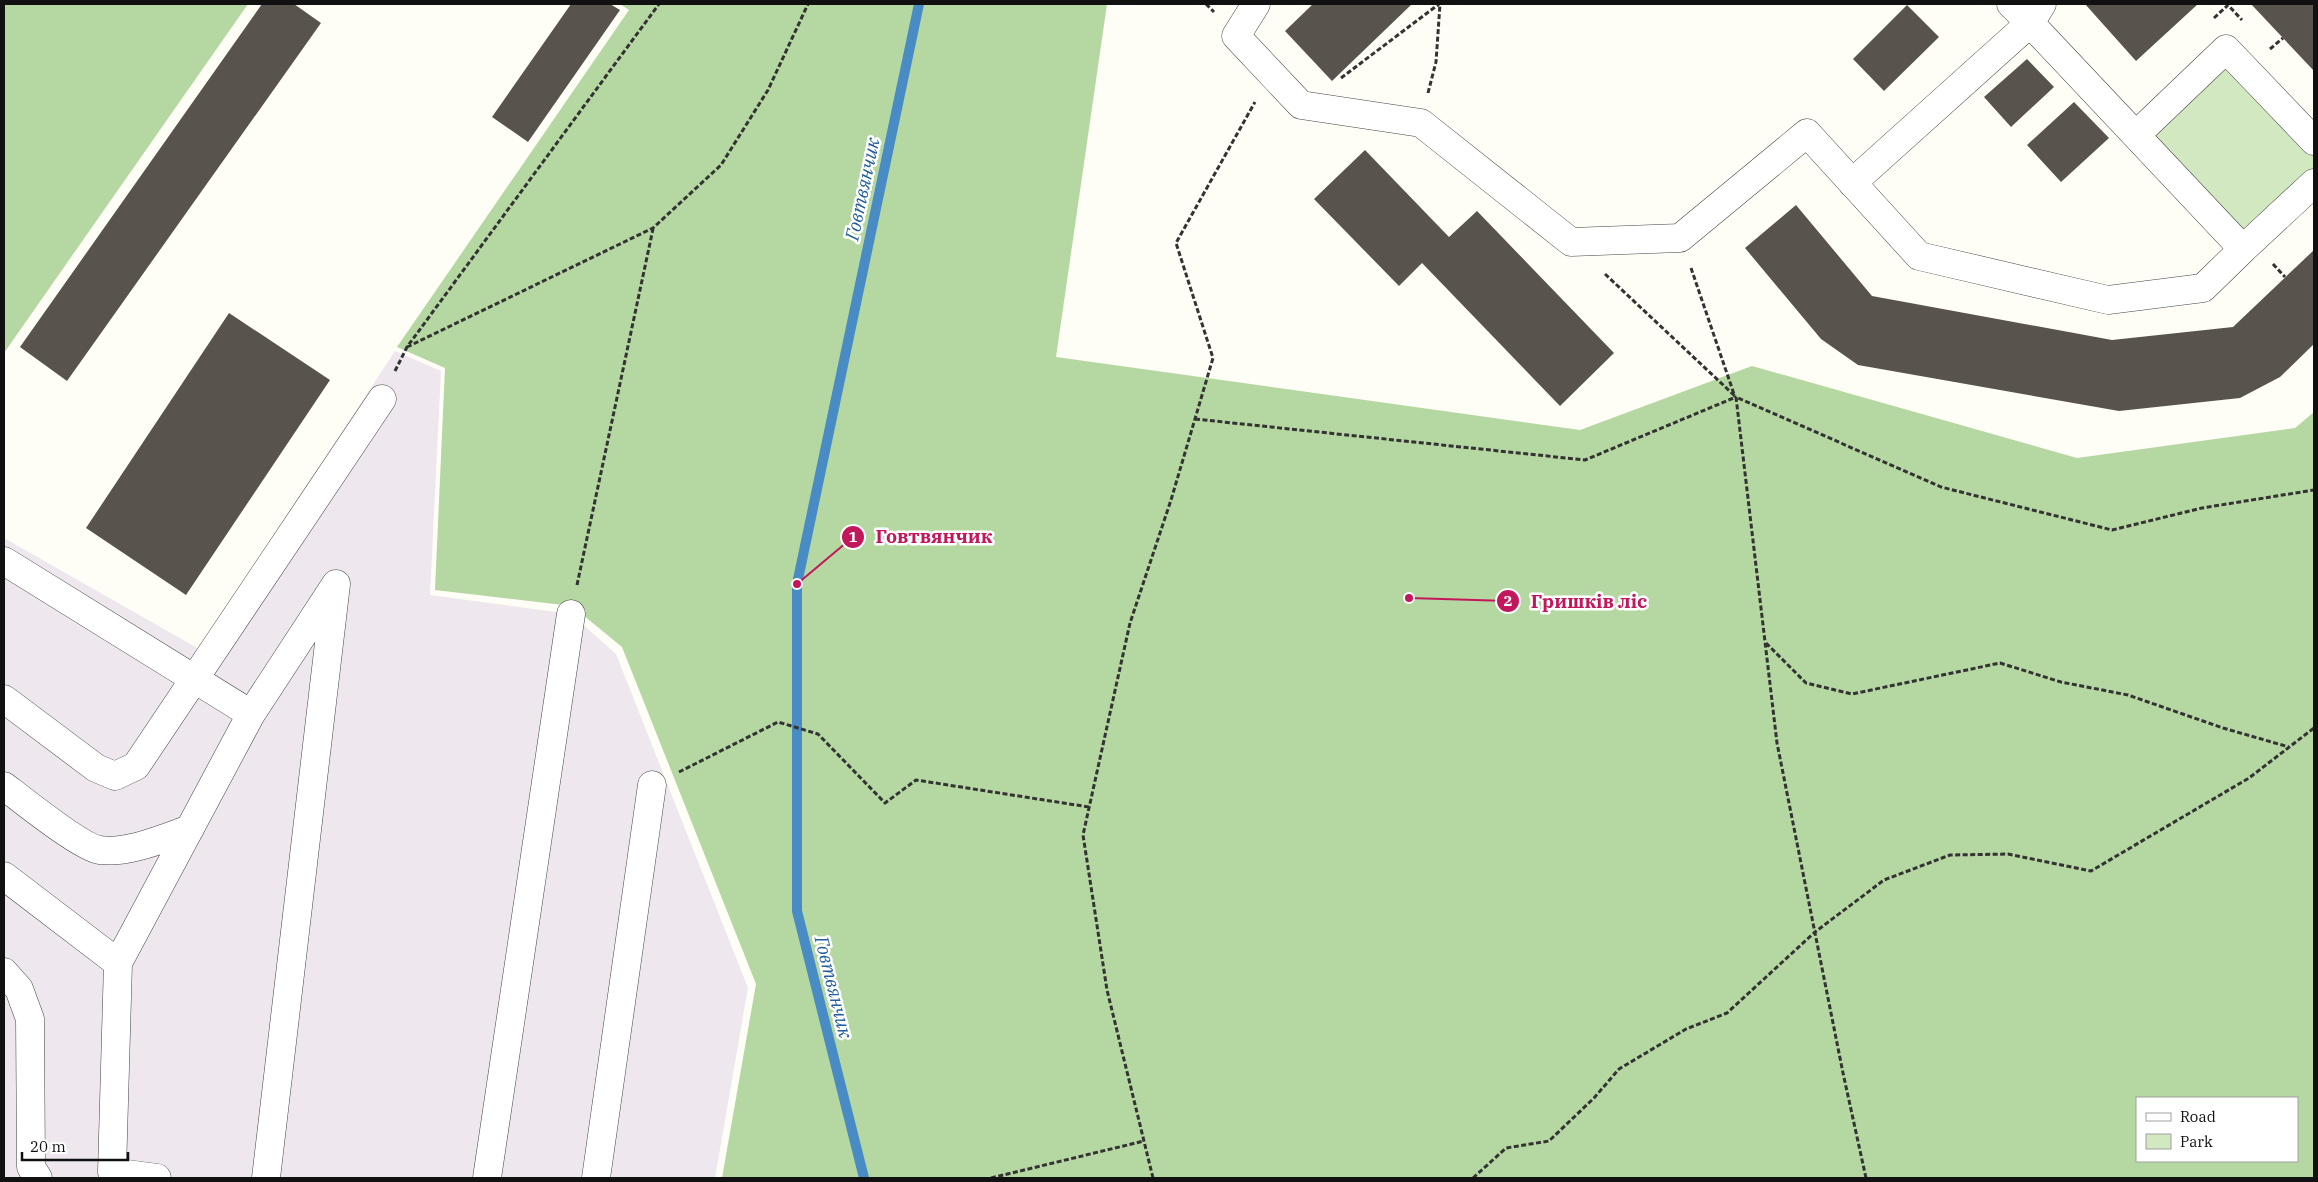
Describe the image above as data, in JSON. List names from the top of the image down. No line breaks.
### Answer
{"water":["Говтвянчик"],"places":["Говтвянчик","Гришків ліс"],"legend":["Road","Park"],"scale_bar":"20 m"}
